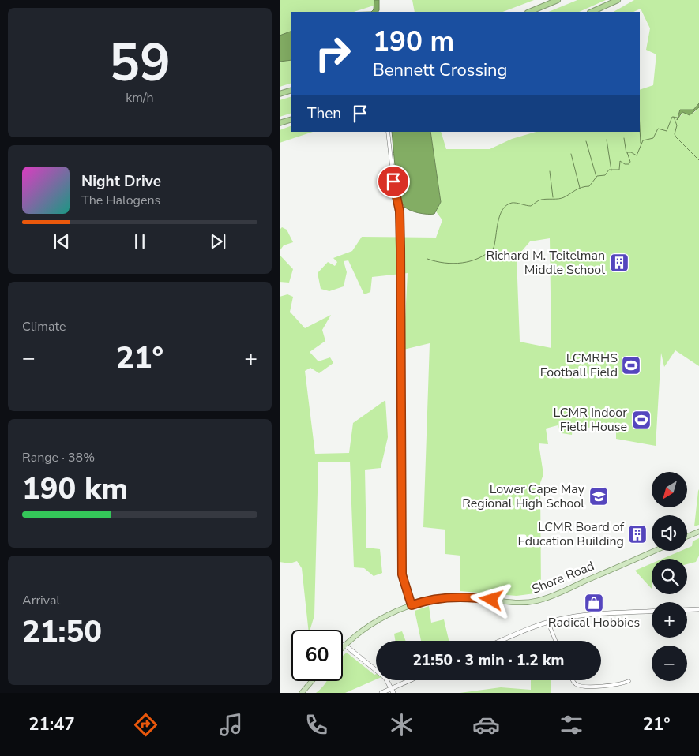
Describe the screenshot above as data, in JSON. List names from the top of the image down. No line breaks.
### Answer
{"streets":{"main road":["Shore Road"]},"places":{"building":["Richard M. Teitelman Middle School","LCMR Board of Education Building"],"sports":["LCMRHS Football Field","LCMR Indoor Field House"],"school or university":["Lower Cape May Regional High School"],"shop":["Radical Hobbies"]},"north":"bottom left","page":{"tile":[["59","km/h"],"Climate",["Range · 38%","190 km"],["Arrival","21:50"]],"turn":["190 m","Bennett Crossing"],"then":"Then","song":["Night Drive","The Halogens"],"heat":["−","21°","+"],"map_buttons":["+","−"],"limit":"60","trip":"21:50 · 3 min · 1.2 km","tabs":["21:47","21°"]}}
